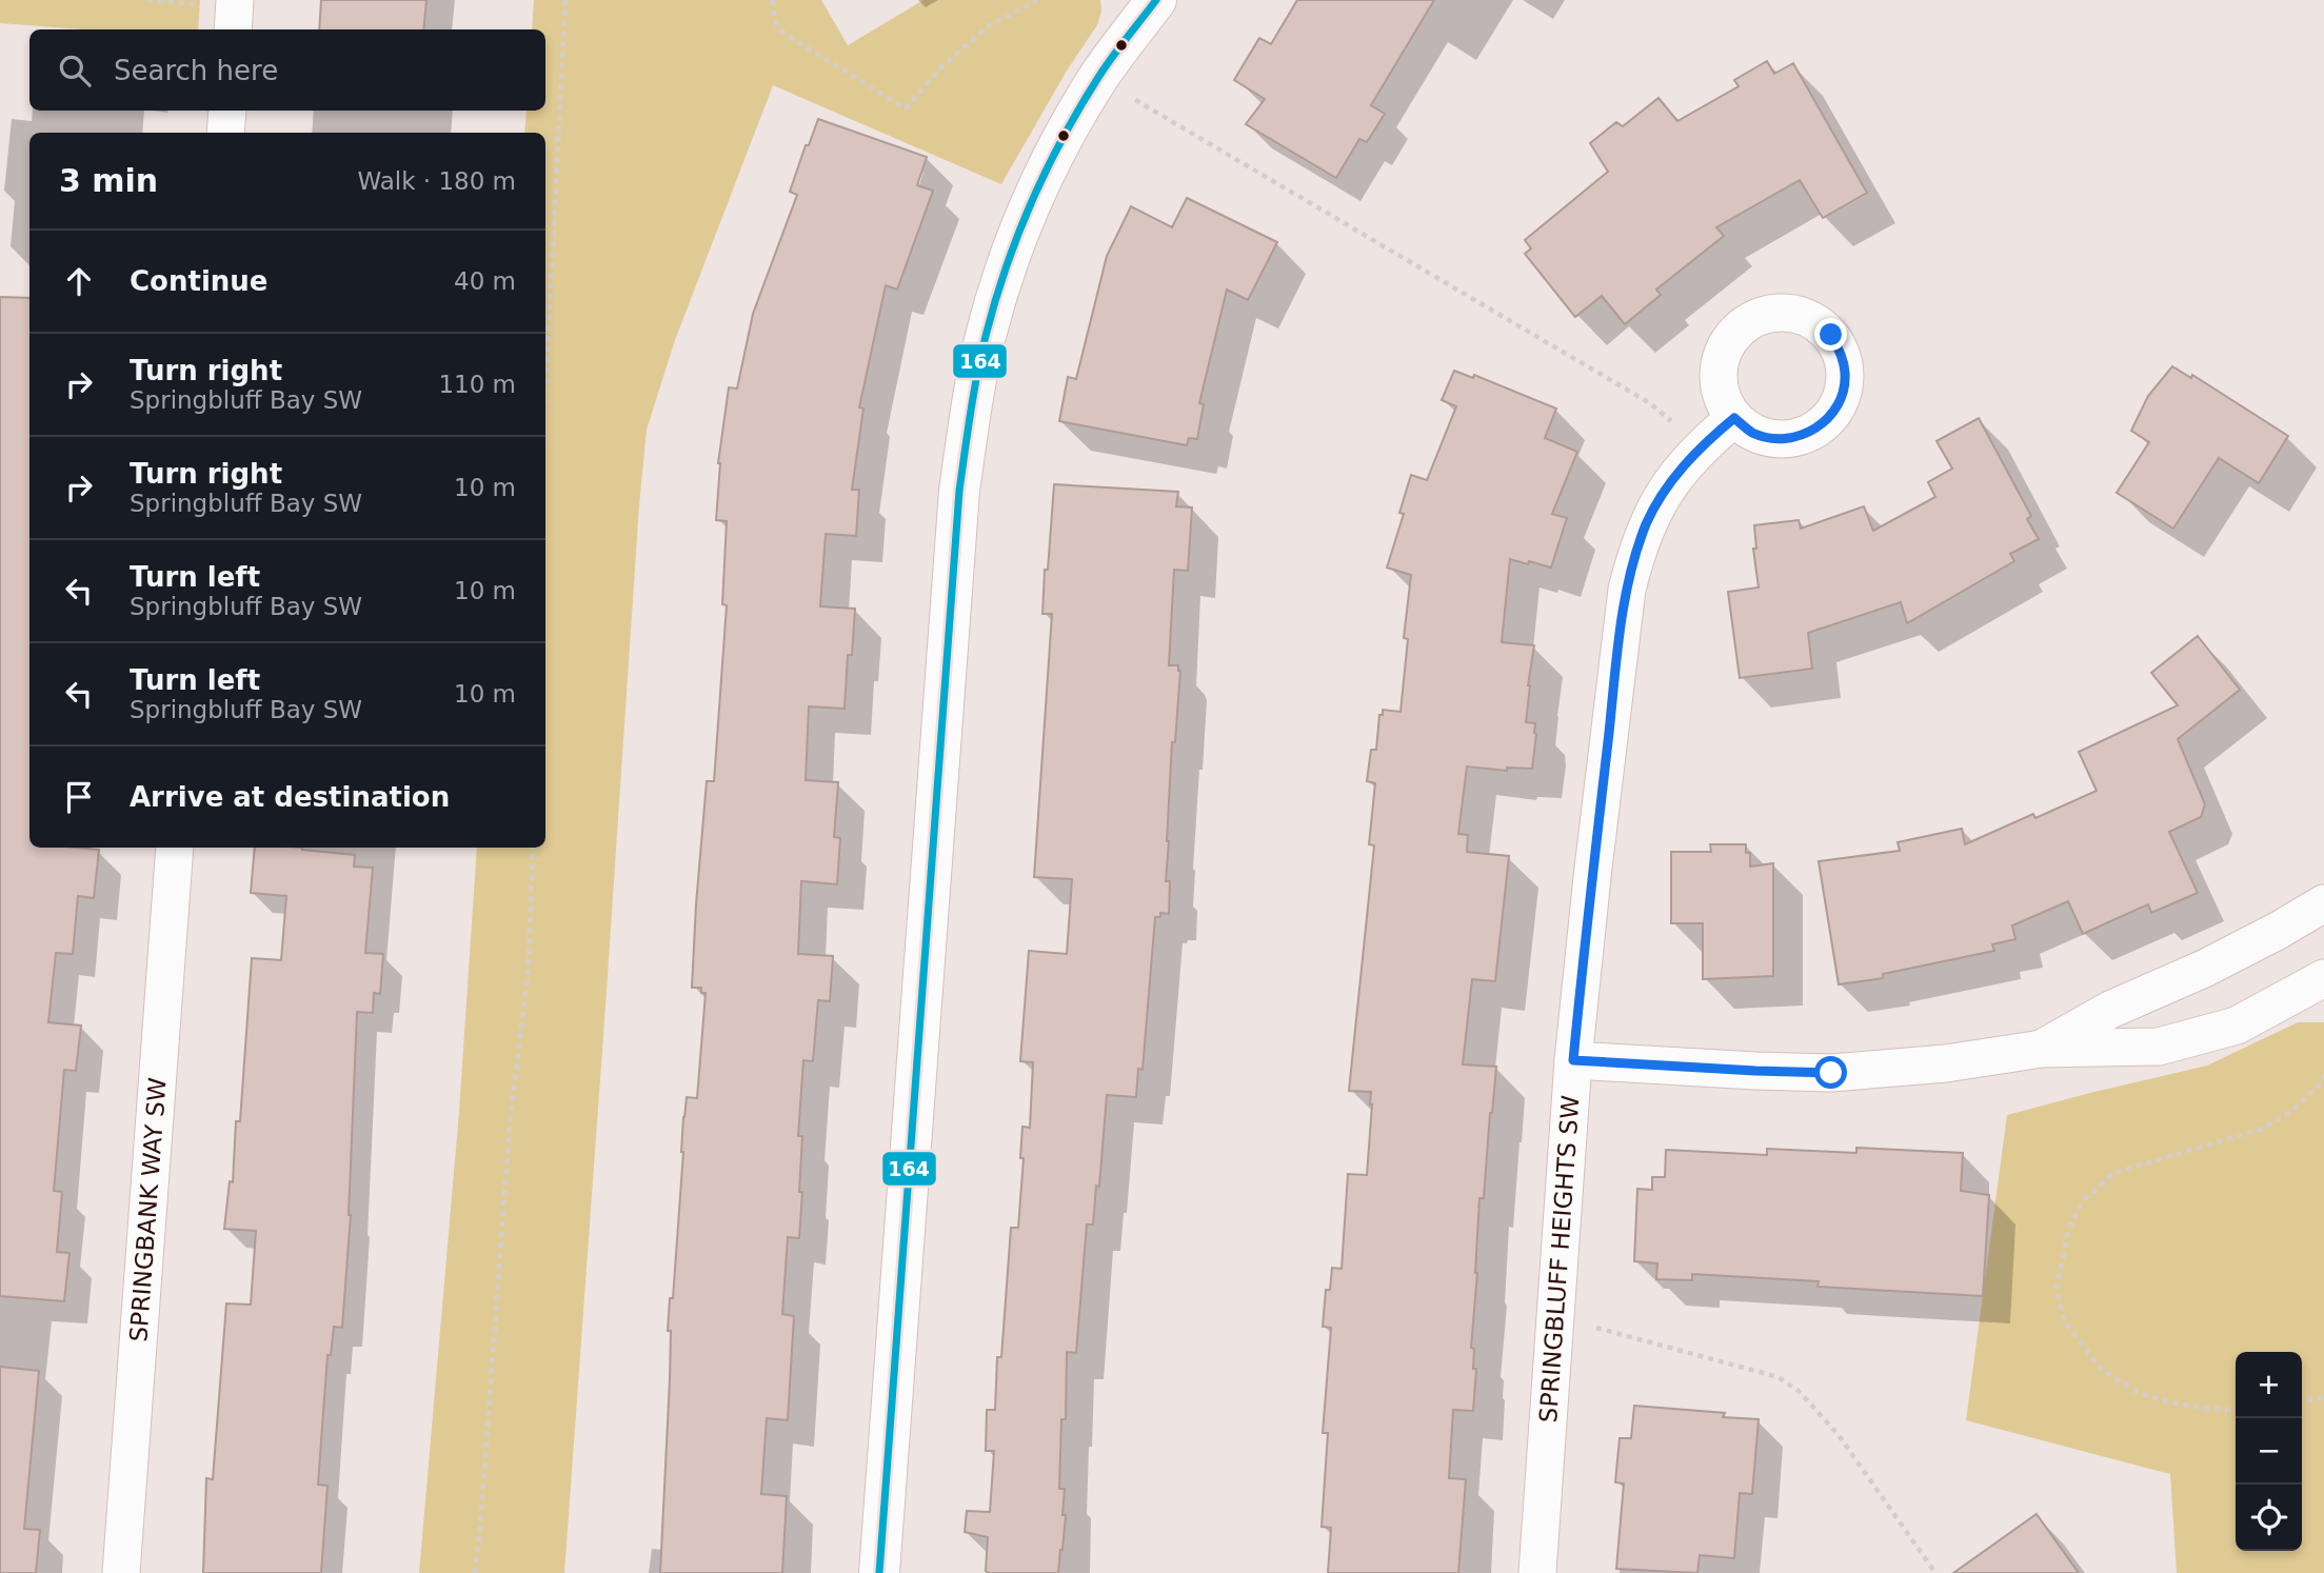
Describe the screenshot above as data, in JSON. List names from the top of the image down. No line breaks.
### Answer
{"streets":{"street":["SPRINGBANK WAY SW","SPRINGBLUFF HEIGHTS SW"]},"lines":["transit line 164"],"page":{"search":"Search here","heading":["3 min","Walk · 180 m"],"list":[["Continue","40 m"],["Turn right","Springbluff Bay SW","110 m"],["Turn right","Springbluff Bay SW","10 m"],["Turn left","Springbluff Bay SW","10 m"],["Turn left","Springbluff Bay SW","10 m"],"Arrive at destination"],"map_buttons":["+","−"]}}
